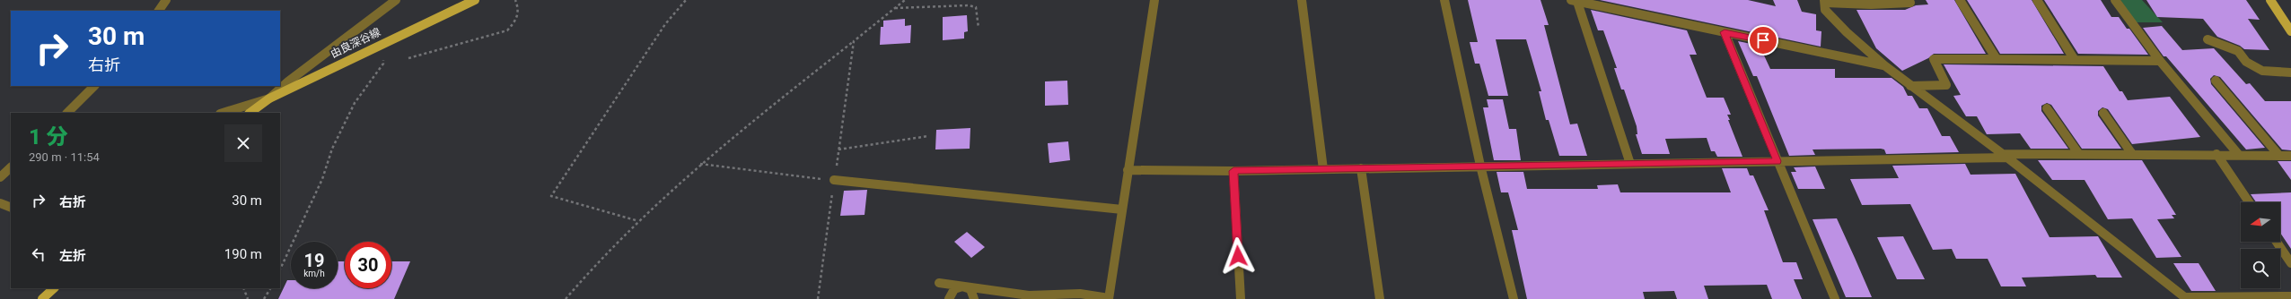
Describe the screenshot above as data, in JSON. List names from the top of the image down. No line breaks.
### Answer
{"streets":{"main road":["由良深谷線"]},"north":"left","page":{"turn":["30 m","右折"],"heading":["1 分","290 m · 11:54"],"list":[{"name":"右折","value":"30 m"},{"name":"左折","value":"190 m"}],"speed":"19 km/h","limit":"30"}}
